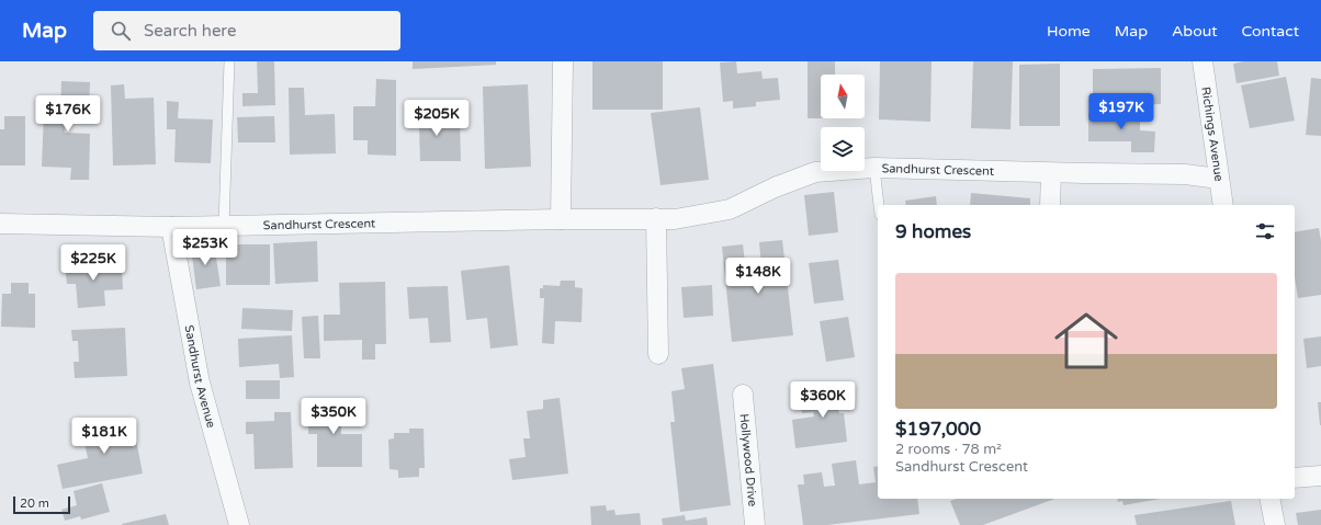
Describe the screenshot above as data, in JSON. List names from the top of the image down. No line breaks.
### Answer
{"streets":{"street":["Richings Avenue","Sandhurst Crescent","Sandhurst Avenue","Hollywood Drive"]},"crossings":[["Richings Avenue","Sandhurst Crescent"],["Sandhurst Crescent","Sandhurst Avenue"]],"scale_bar":"20 m","north":"top","page":{"header":"Map","search":"Search here","nav":["Home","Map","About","Contact"],"price":["$197K","$176K","$205K","$253K","$225K","$148K","$360K","$350K","$181K"],"heading":"9 homes","list":[{"name":"$197,000","note":"2 rooms · 78 m² · Sandhurst Crescent"}],"scale":"20 m"}}
